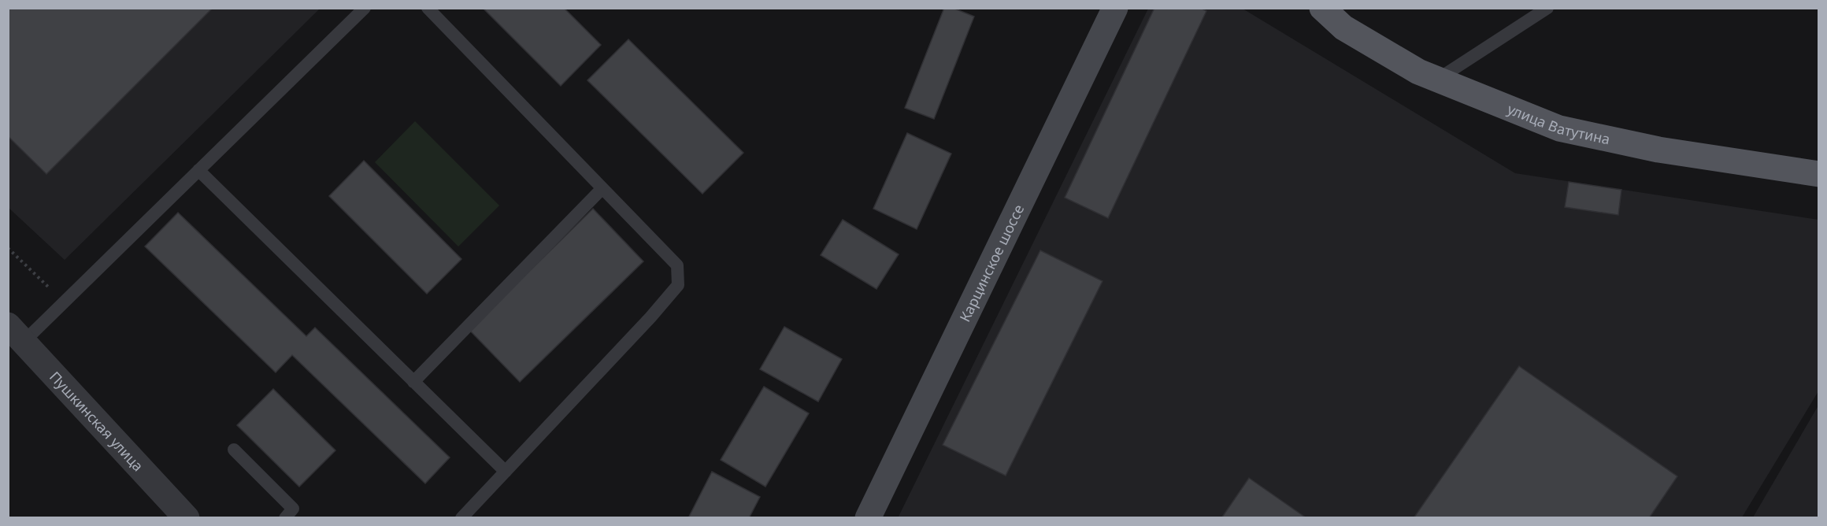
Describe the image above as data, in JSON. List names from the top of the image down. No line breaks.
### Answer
{"streets":{"main road":["улица Ватутина","Карцинское шоссе"],"street":["Пушкинская улица"]}}
